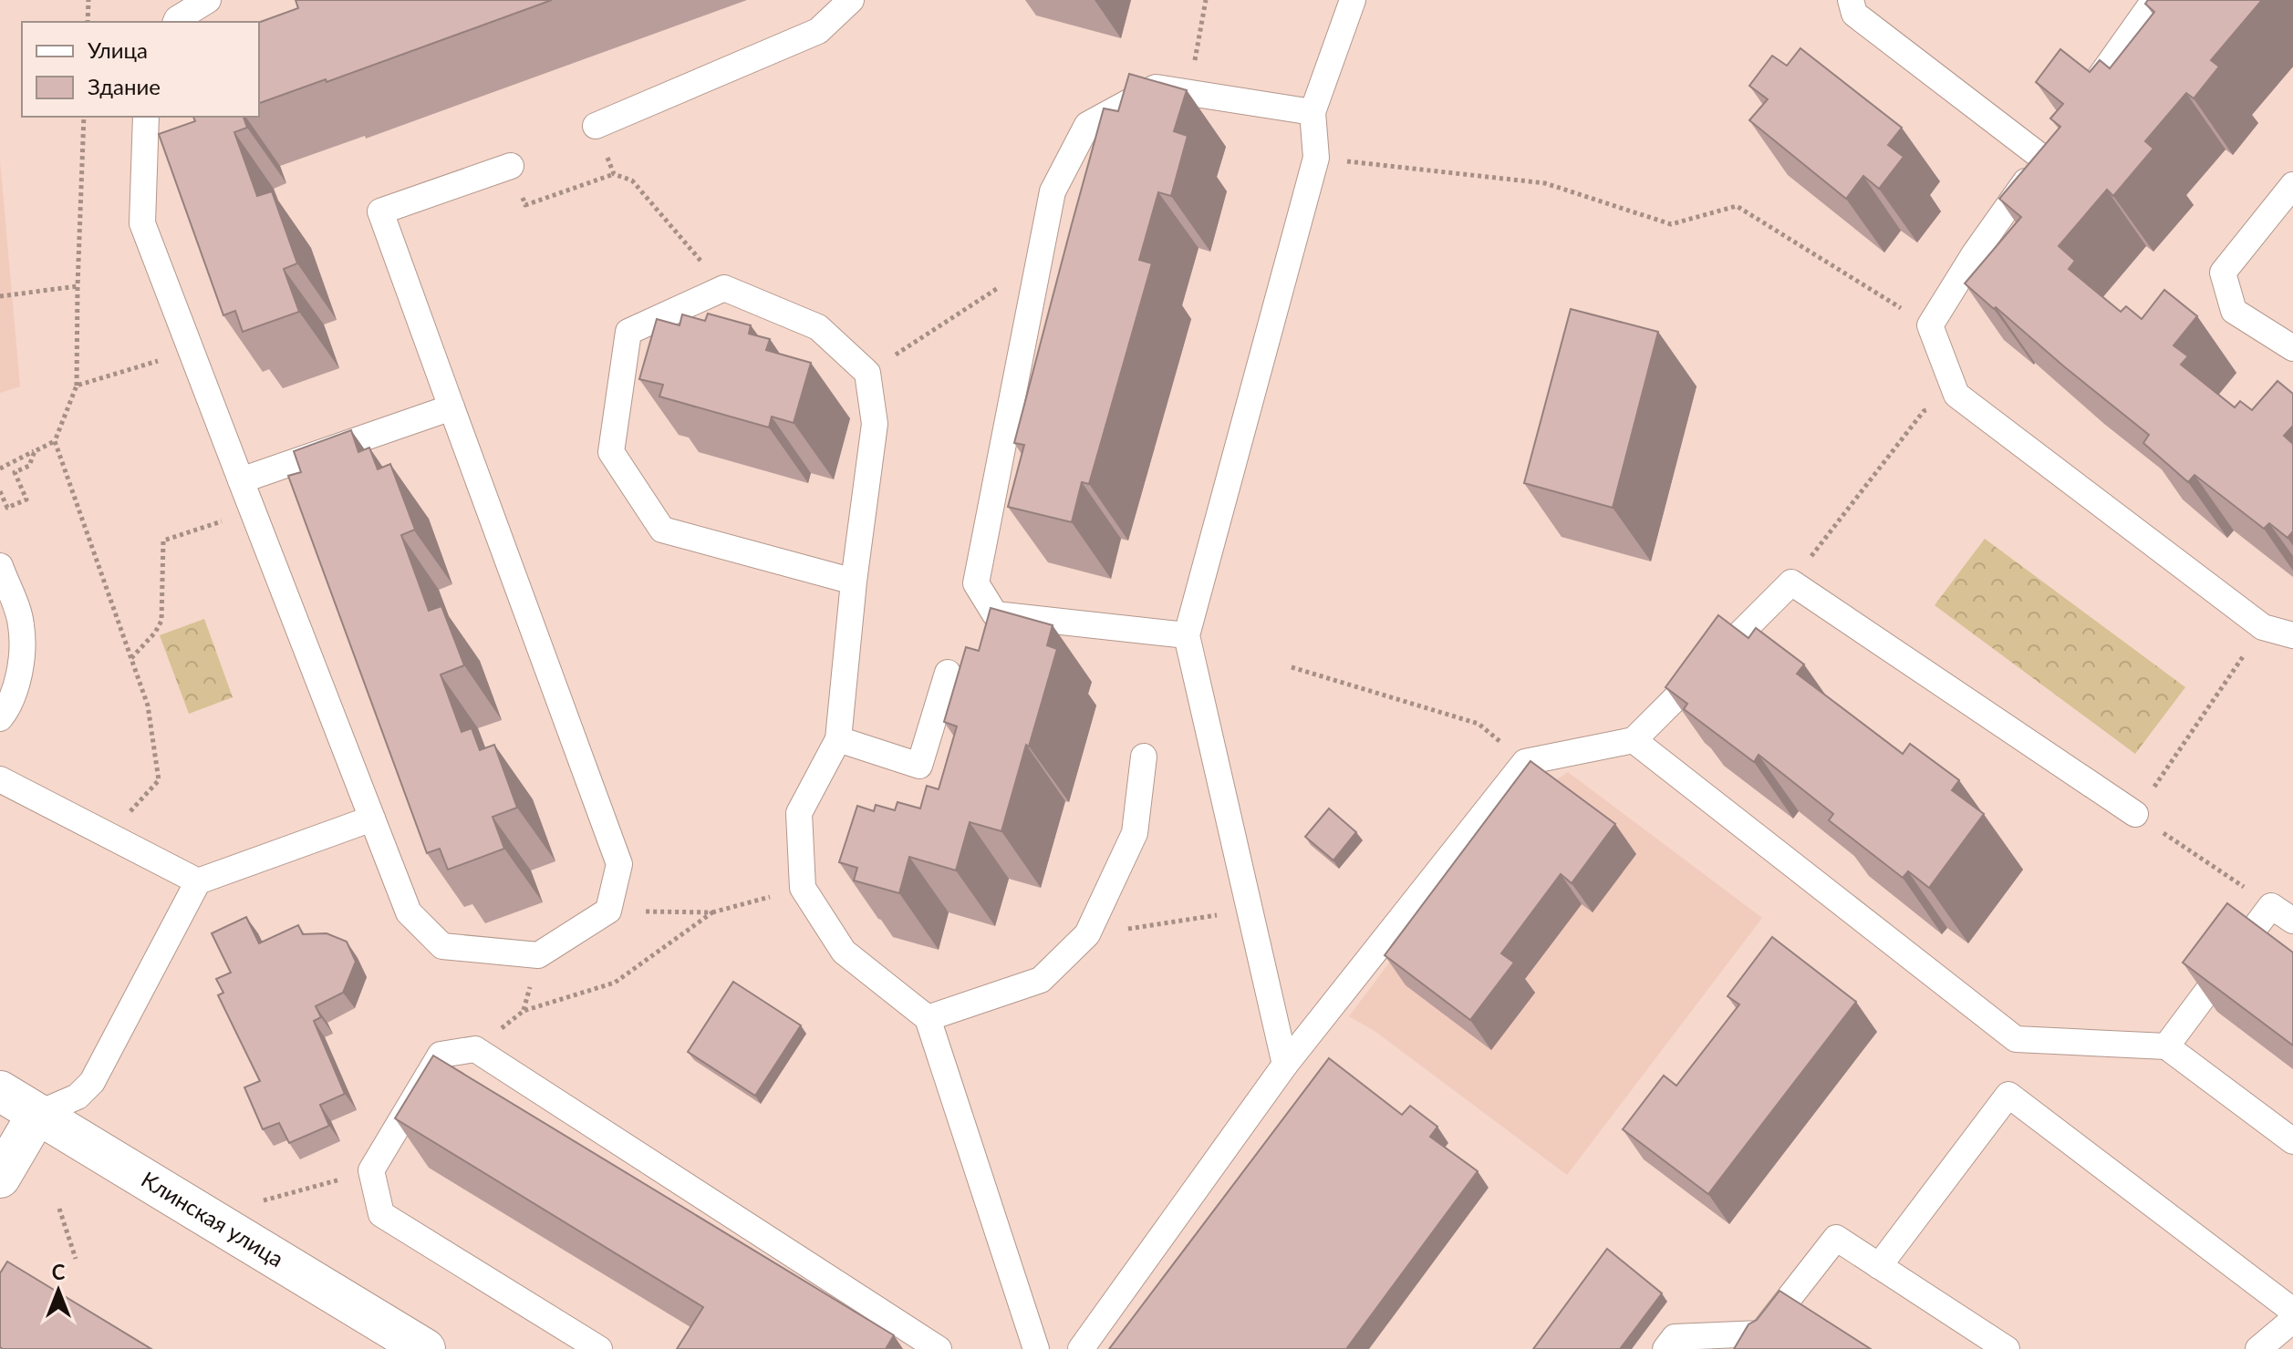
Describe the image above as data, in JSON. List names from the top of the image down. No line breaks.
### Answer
{"streets":{"street":["Клинская улица"]},"legend":["Улица","Здание"],"north":"top"}
